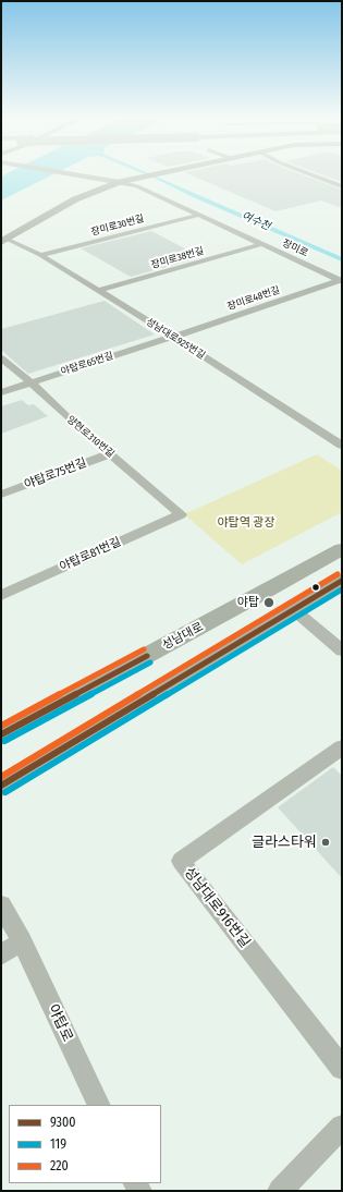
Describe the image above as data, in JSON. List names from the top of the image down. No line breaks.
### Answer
{"streets":{"main road":["성남대로"],"street":["장미로30번길","장미로","장미로38번길","장미로48번길","성남대로925번길","야탑로65번길","양현로310번길","야탑로75번길","야탑로81번길","성남대로916번길","야탑로"]},"crossings":[["장미로30번길","장미로"],["장미로30번길","성남대로925번길"],["장미로","장미로38번길"],["장미로","장미로48번길"],["장미로38번길","성남대로925번길"],["장미로48번길","성남대로925번길"],["장미로48번길","야탑로65번길"],["성남대로925번길","야탑로65번길"],["야탑로65번길","양현로310번길"],["양현로310번길","야탑로75번길"],["양현로310번길","야탑로81번길"]],"water":["여수천"],"parks":["야탑역 광장"],"places":["야탑","글라스타워"],"lines":["transit line 220","transit line 9300","transit line 119"],"legend":["9300","119","220"]}
